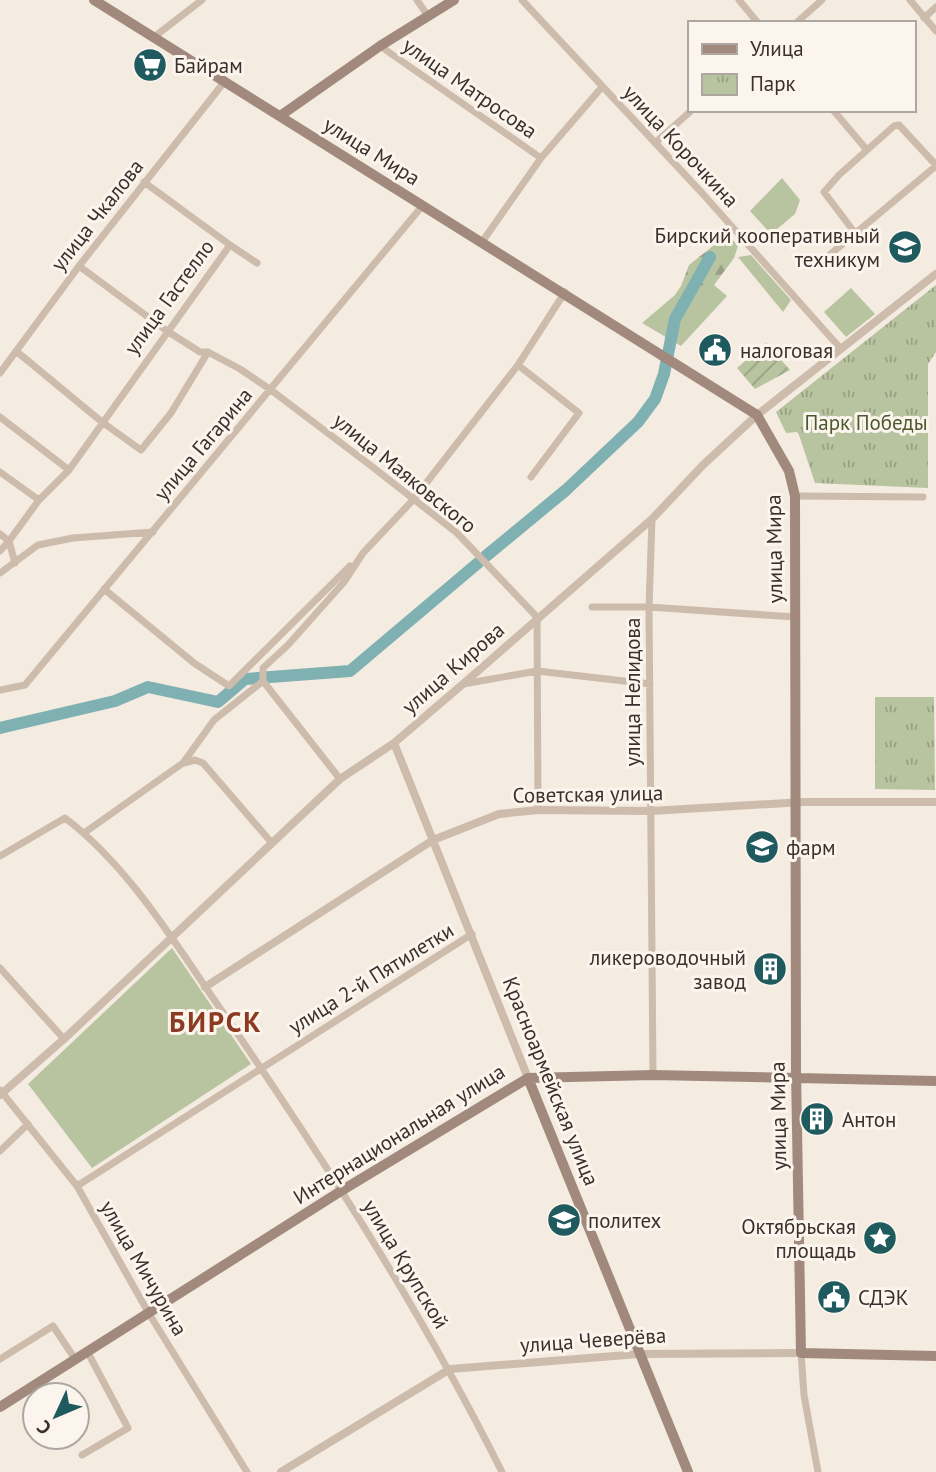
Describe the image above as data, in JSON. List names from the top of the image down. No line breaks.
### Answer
{"streets":{"main road":["улица Мира","Красноармейская улица","Интернациональная улица","улица Чеверёва"],"street":["улица Матросова","улица Корочкина","улица Чкалова","улица Гастелло","улица Гагарина","улица Маяковского","улица Кирова","улица Нелидова","Советская улица","улица 2-й Пятилетки","улица Крупской","улица Мичурина"]},"crossings":[["улица Корочкина","улица Кирова"],["улица Мира","улица Чкалова"],["улица Мира","улица Гагарина"],["улица Мира","улица Кирова"],["улица Мира","Советская улица"],["улица Мира","Интернациональная улица"],["улица Мира","улица Чеверёва"],["улица Чкалова","улица Гастелло"],["улица Чкалова","улица Маяковского"],["улица Гастелло","улица Маяковского"],["улица Гагарина","улица Маяковского"],["улица Маяковского","улица Кирова"],["улица Кирова","улица Нелидова"],["улица Кирова","Красноармейская улица"],["улица Кирова","улица Крупской"],["улица Кирова","улица Мичурина"],["улица Нелидова","Советская улица"],["улица Нелидова","Интернациональная улица"],["Советская улица","Красноармейская улица"],["Советская улица","улица Крупской"],["улица 2-й Пятилетки","Красноармейская улица"],["улица 2-й Пятилетки","улица Крупской"],["улица 2-й Пятилетки","улица Мичурина"],["Красноармейская улица","Интернациональная улица"],["Красноармейская улица","улица Чеверёва"],["Интернациональная улица","улица Крупской"],["Интернациональная улица","улица Мичурина"],["улица Крупской","улица Чеверёва"]],"districts":["БИРСК"],"parks":["Парк Победы"],"places":{"supermarket":["Байрам"],"school or university":["Бирский кооперативный техникум","фарм","политех"],"public building":["налоговая","СДЭК"],"building":["ликероводочный завод","Антон"],"place":["Октябрьская площадь"]},"legend":["Улица","Парк"],"north":"bottom left"}
